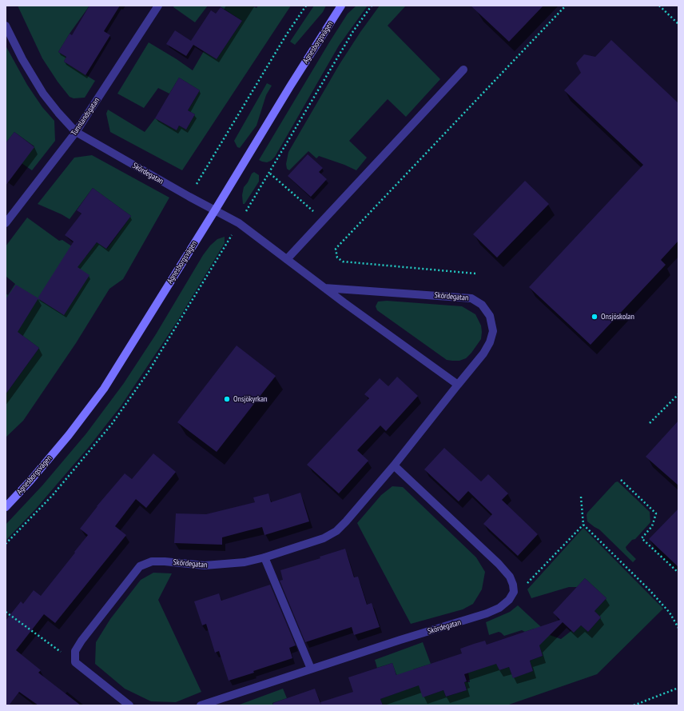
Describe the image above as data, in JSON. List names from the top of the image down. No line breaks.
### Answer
{"streets":{"street":["Agnesborgsvägen","Tunnlandsgatan","Skördegatan"]},"crossings":[["Agnesborgsvägen","Skördegatan"],["Tunnlandsgatan","Skördegatan"]],"places":["Onsjöskolan","Onsjökyrkan"]}
